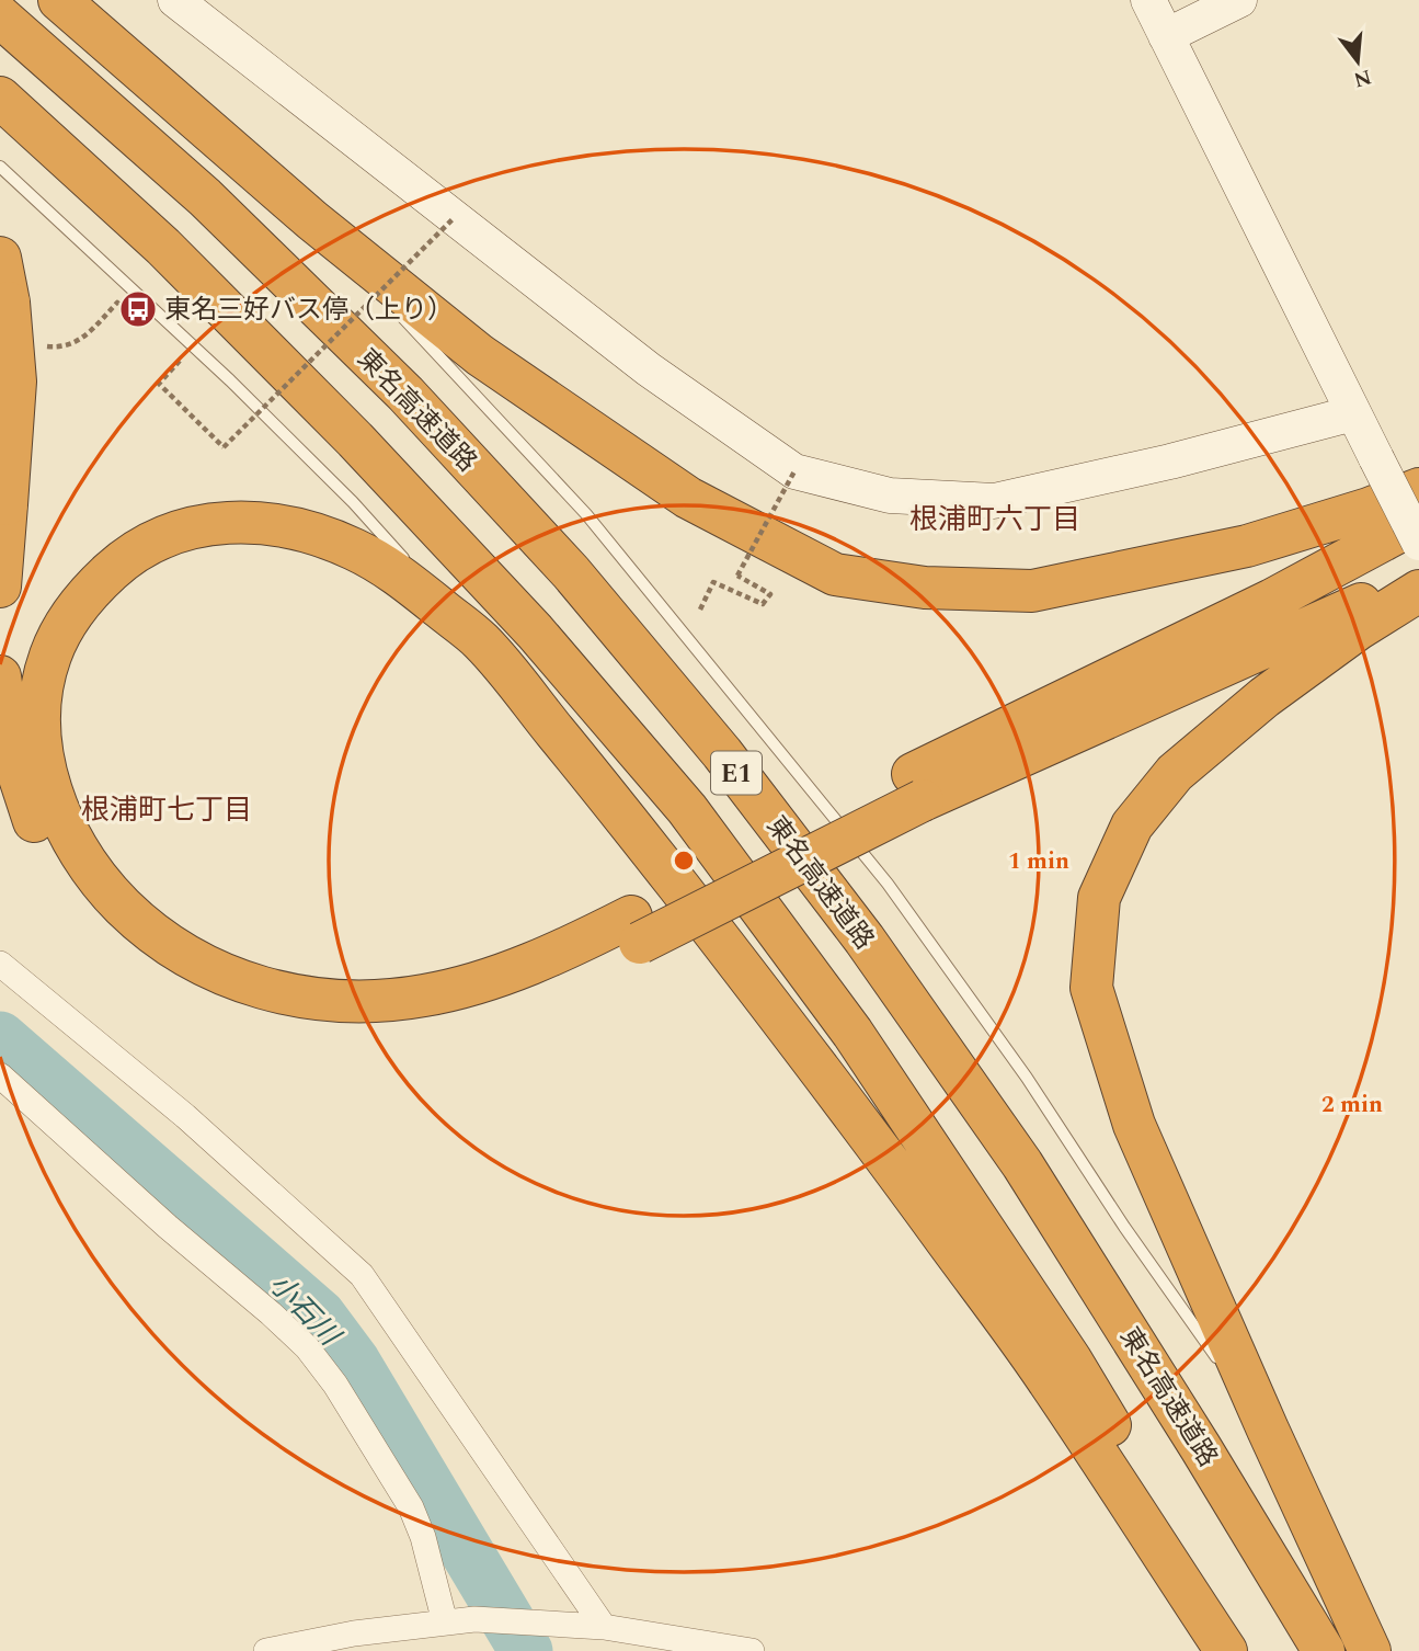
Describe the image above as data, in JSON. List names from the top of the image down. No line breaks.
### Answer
{"streets":{"highway":["東名高速道路","E1"]},"districts":["根浦町六丁目","根浦町七丁目"],"water":["小石川"],"places":{"bus stop":["東名三好バス停（上り）"]},"north":"bottom","rings":["1 min","2 min"]}
